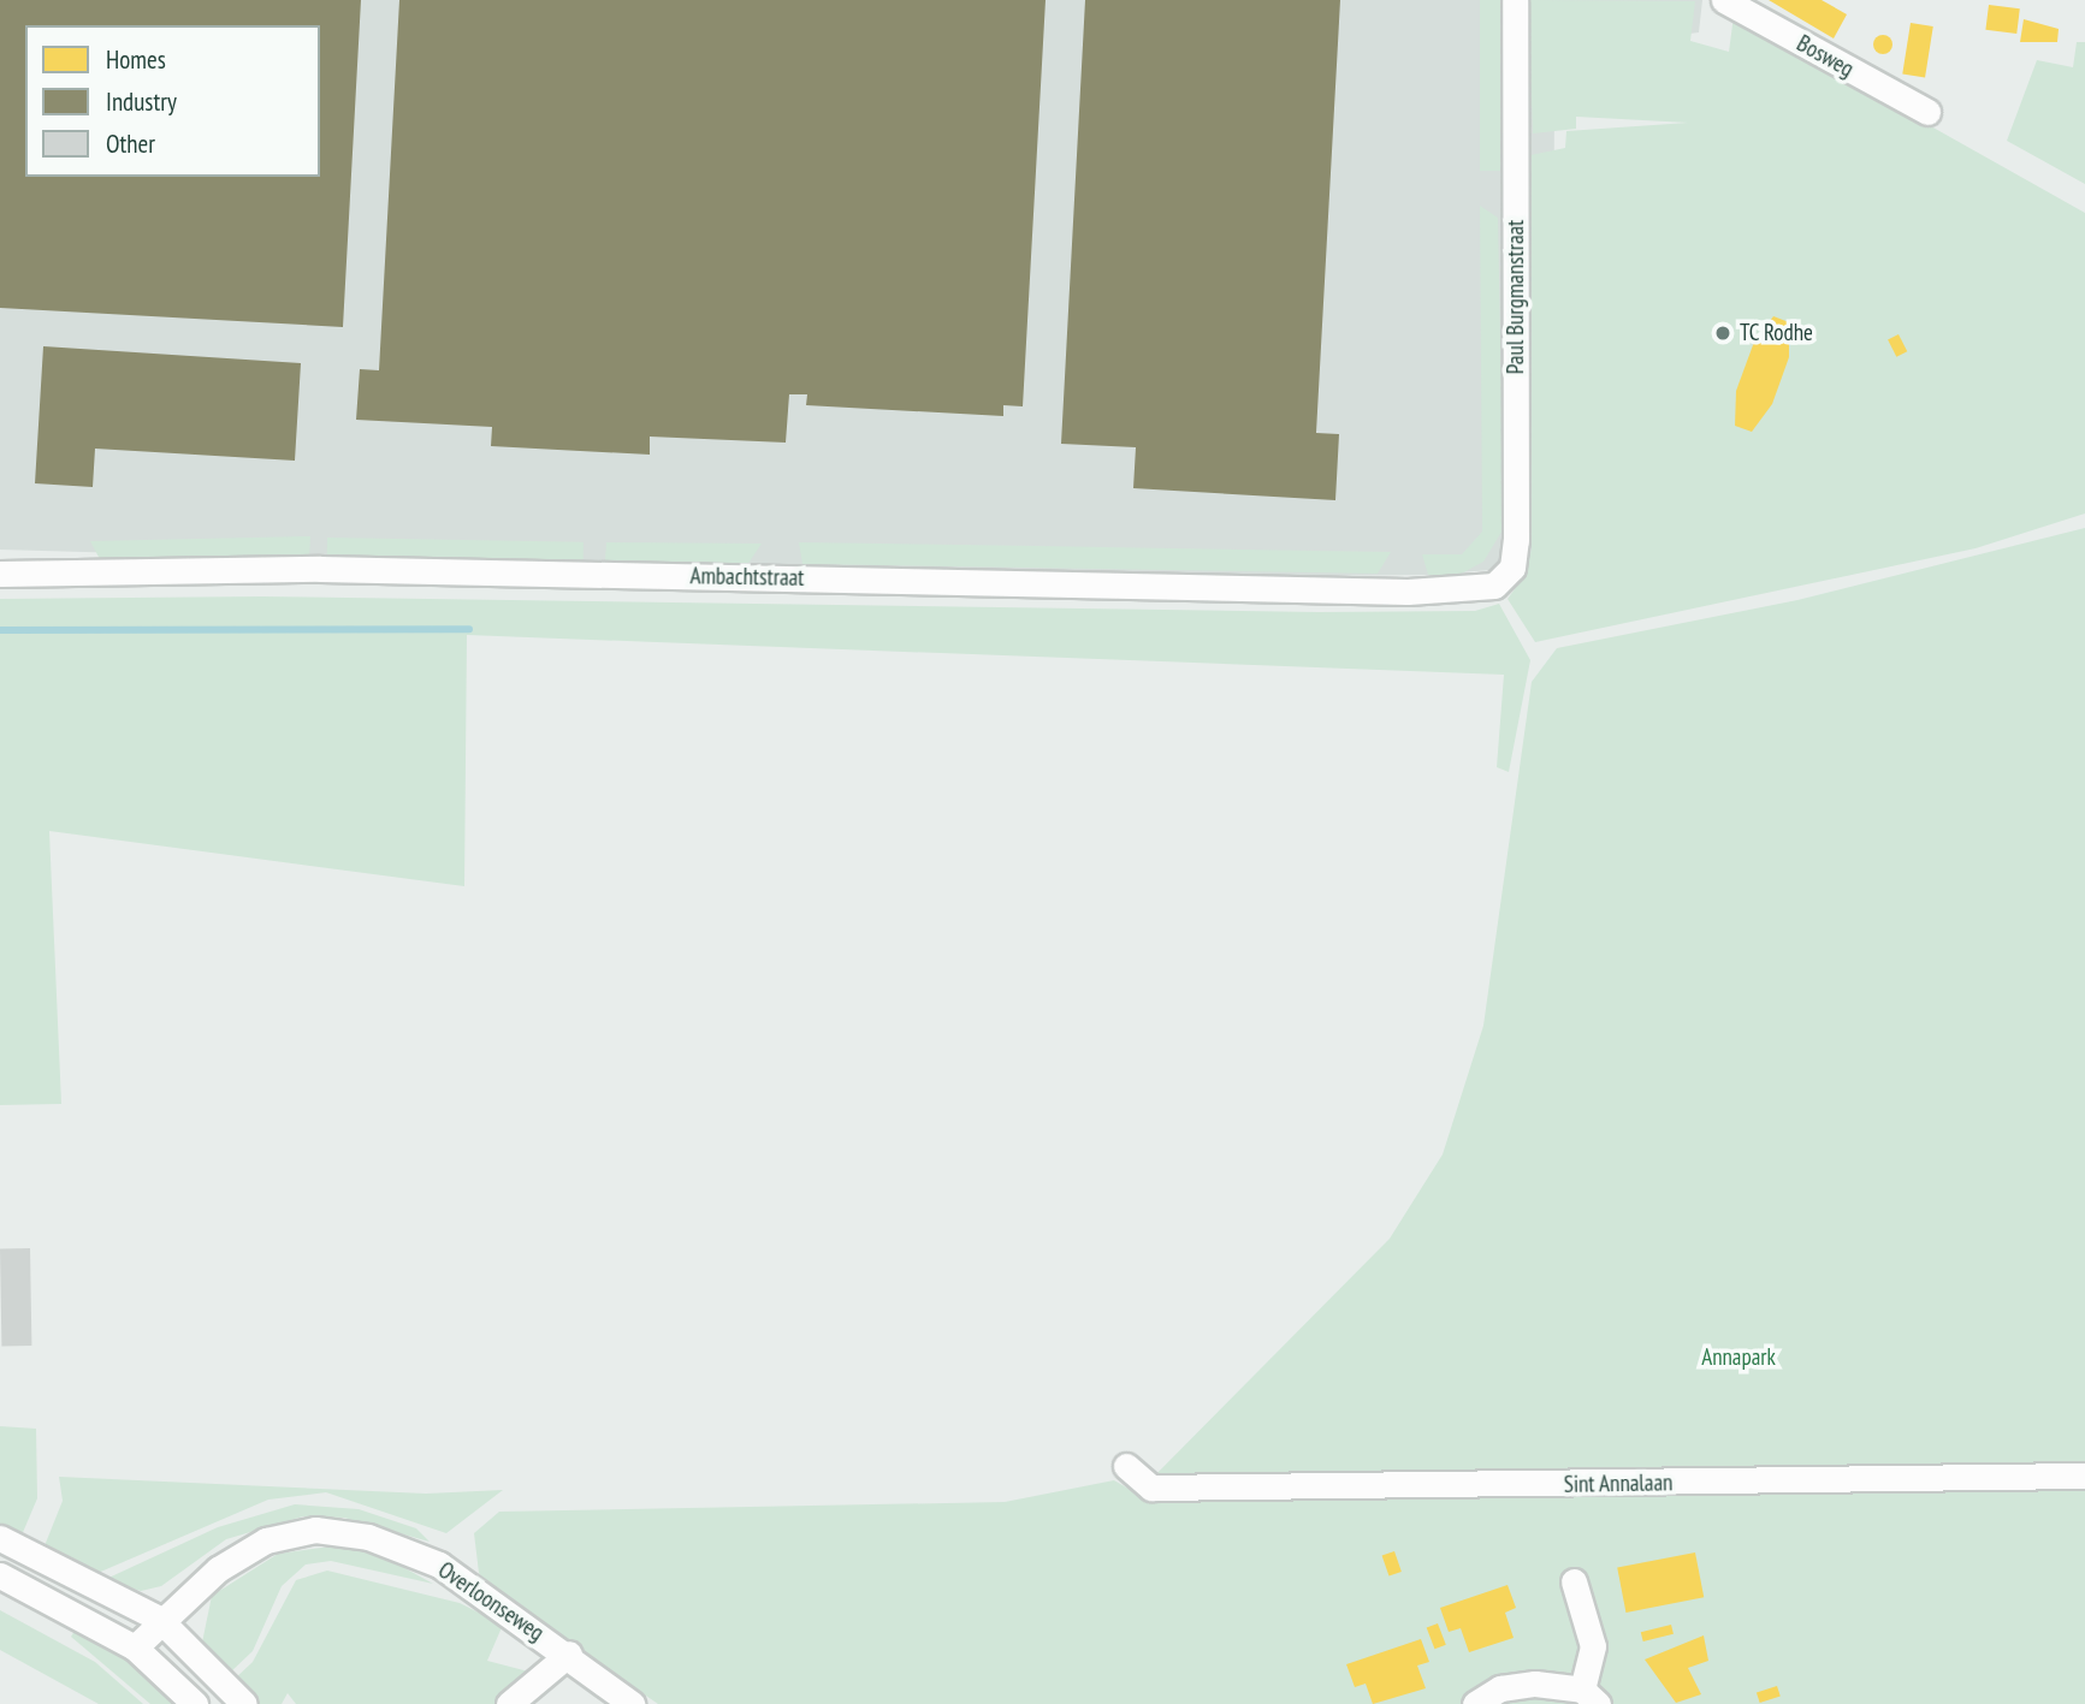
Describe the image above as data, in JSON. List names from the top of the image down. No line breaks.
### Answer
{"streets":{"street":["Bosweg","Paul Burgmanstraat","Ambachtstraat","Sint Annalaan","Overloonseweg"]},"crossings":[["Paul Burgmanstraat","Ambachtstraat"]],"parks":["Annapark"],"places":["TC Rodhe"],"legend":["Homes","Industry","Other"]}
